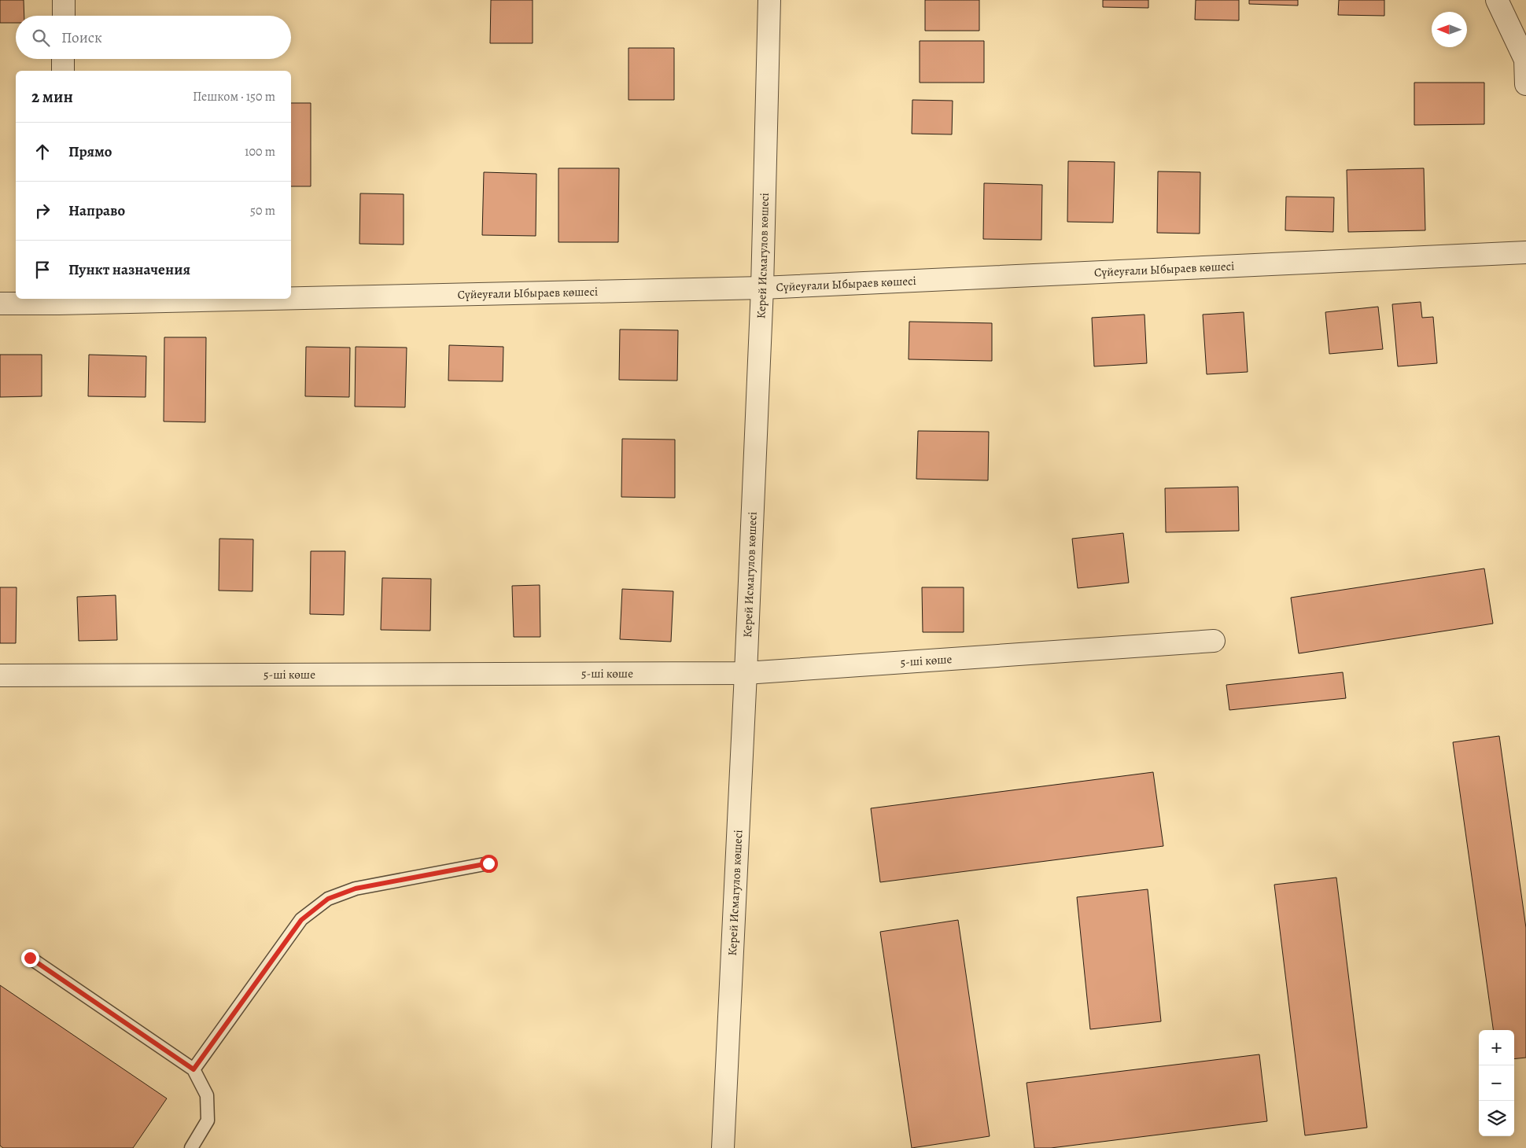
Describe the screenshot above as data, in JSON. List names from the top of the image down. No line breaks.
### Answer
{"streets":{"street":["Керей Исмагулов көшесі","Сүйеуғали Ыбыраев көшесi","5-шi көше"]},"crossings":[["Керей Исмагулов көшесі","Сүйеуғали Ыбыраев көшесi"],["Керей Исмагулов көшесі","5-шi көше"]],"north":"left","page":{"search":"Поиск","heading":["2 мин","Пешком · 150 m"],"list":[["Прямо","100 m"],["Направо","50 m"],"Пункт назначения"],"map_buttons":["+","−"]}}
